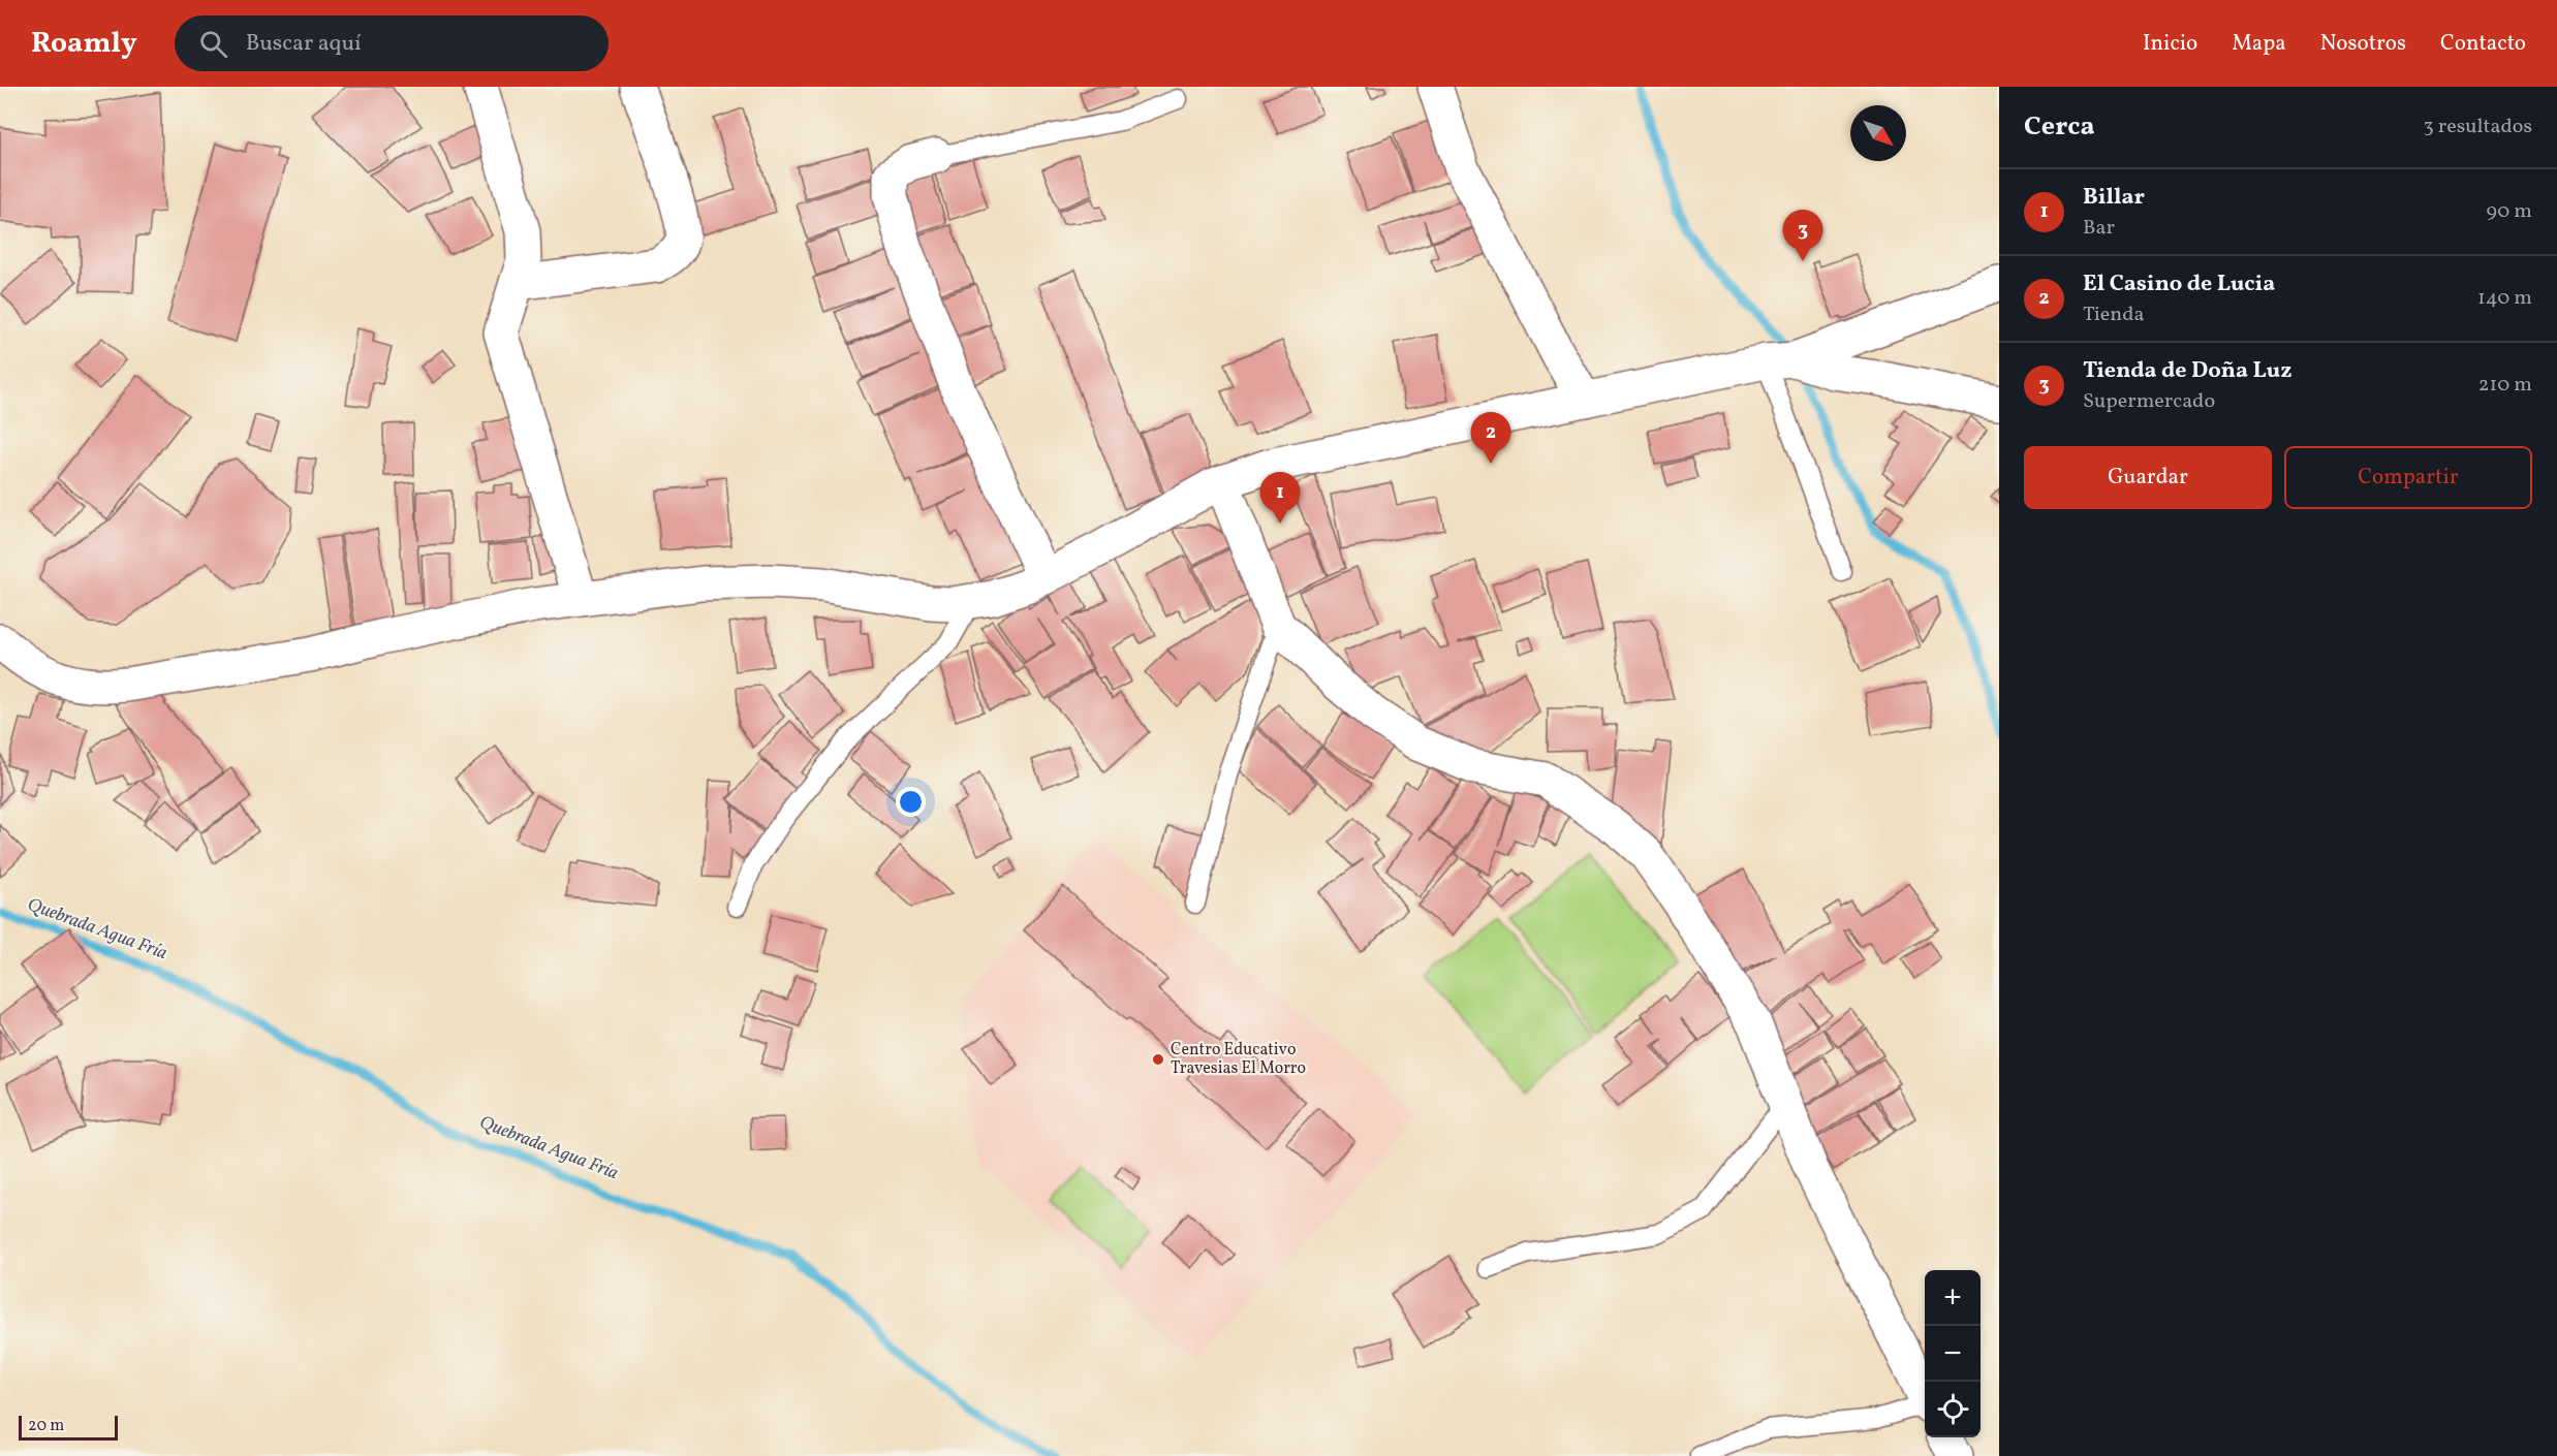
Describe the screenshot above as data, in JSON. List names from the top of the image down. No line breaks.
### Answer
{"water":["Quebrada Agua Fría"],"places":["Centro Educativo Travesias El Morro"],"scale_bar":"20 m","north":"bottom right","page":{"header":"Roamly","search":"Buscar aquí","nav":["Inicio","Mapa","Nosotros","Contacto"],"heading":["Cerca","3 resultados"],"list":[{"mark":"1","name":"Billar","note":"Bar","value":"90 m"},{"mark":"2","name":"El Casino de Lucia","note":"Tienda","value":"140 m"},{"mark":"3","name":"Tienda de Doña Luz","note":"Supermercado","value":"210 m"}],"pins":["3","2","1"],"buttons":["Guardar","Compartir"],"map_buttons":["+","−"],"scale":"20 m"}}
